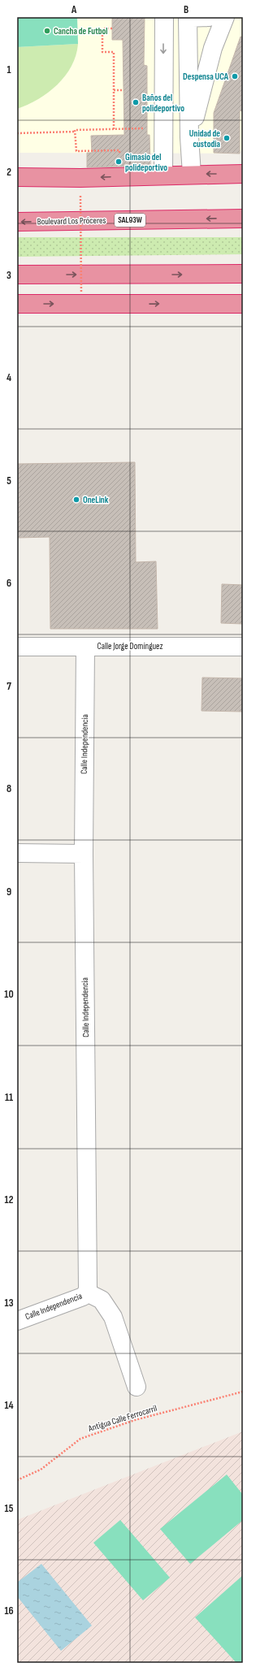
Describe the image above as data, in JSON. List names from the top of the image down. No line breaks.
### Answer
{"streets":{"highway":["SAL93W","Boulevard Los Próceres"],"street":["Calle Jorge Domínguez","Calle Independencia"],"path":["Antigua Calle Ferrocarril"]},"crossings":[["Calle Jorge Domínguez","Calle Independencia"]],"places":["Cancha de Futbol","Despensa UCA","Baños del polideportivo","Unidad de custodia","Gimasio del polideportivo","OneLink"],"grid":{"columns":["A","B"],"rows":["1","2","3","4","5","6","7","8","9","10","11","12","13","14","15","16"]}}
